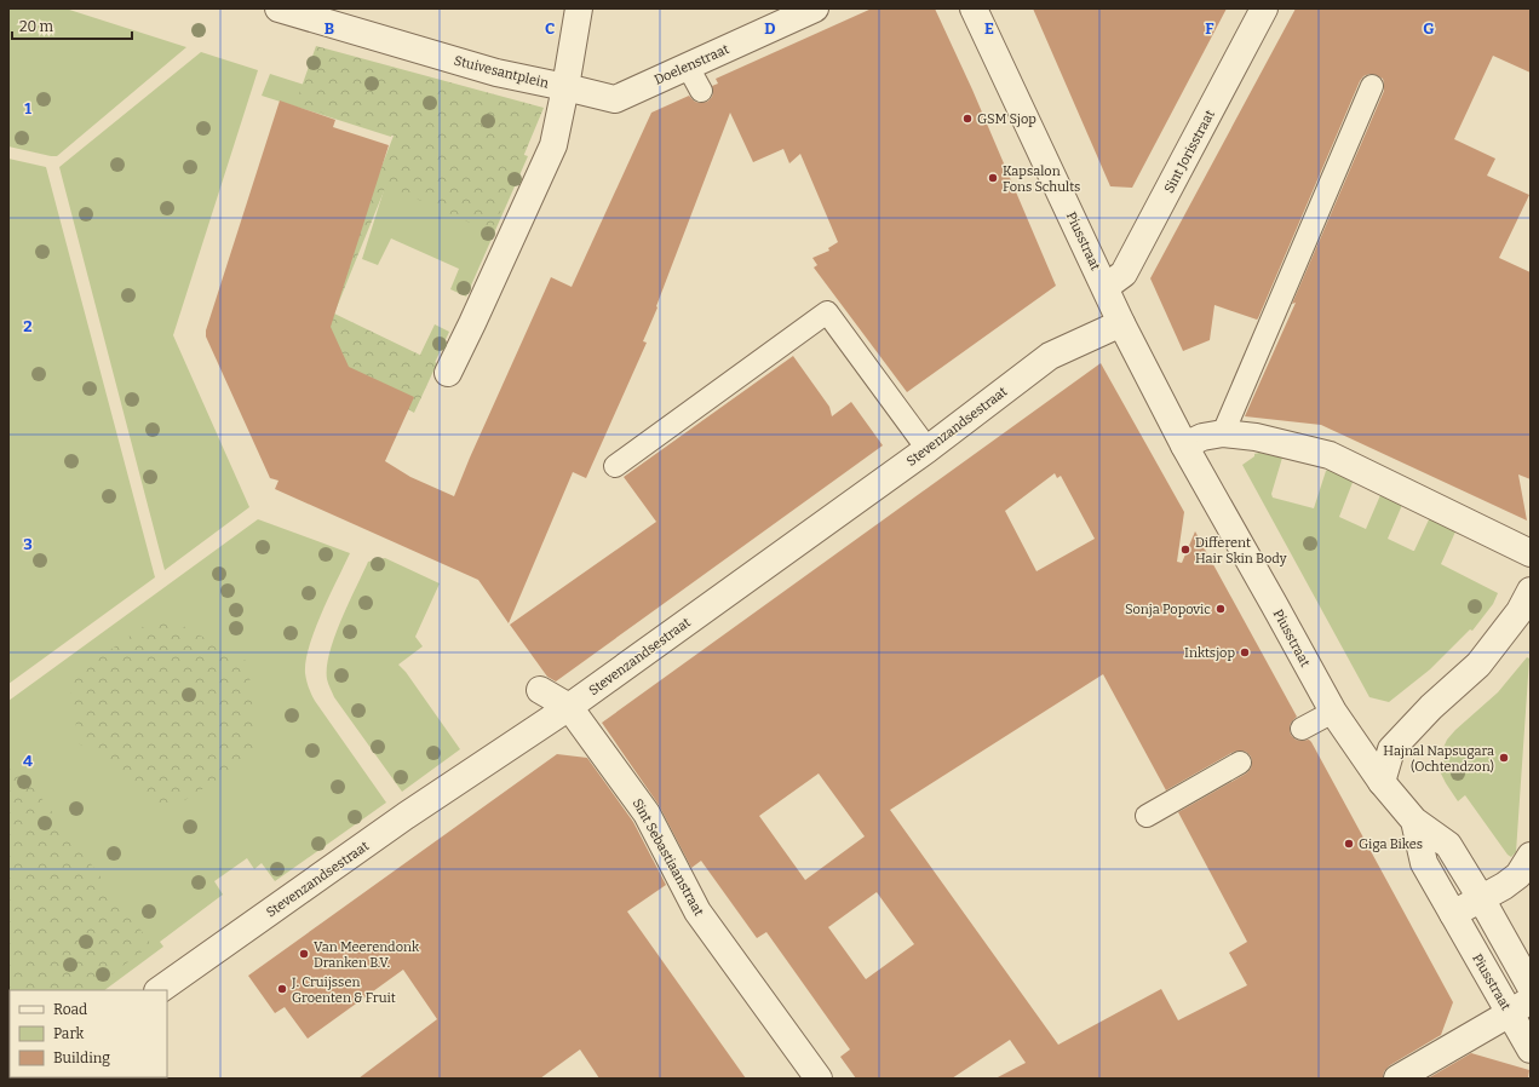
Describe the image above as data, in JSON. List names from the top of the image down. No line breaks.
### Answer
{"streets":{"street":["Doelenstraat","Stuivesantplein","Sint Jorisstraat","Piusstraat","Stevenzandsestraat","Sint Sebastiaanstraat"]},"crossings":[["Doelenstraat","Stuivesantplein"],["Sint Jorisstraat","Piusstraat"],["Piusstraat","Stevenzandsestraat"],["Stevenzandsestraat","Sint Sebastiaanstraat"]],"places":["GSM Sjop","Kapsalon Fons Schults","Different Hair Skin Body","Sonja Popovic","Inktsjop","Hajnal Napsugara (Ochtendzon)","Giga Bikes","Van Meerendonk Dranken B.V.","J. Cruijssen Groenten & Fruit"],"legend":["Road","Park","Building"],"scale_bar":"20 m","grid":{"columns":["B","C","D","E","F","G"],"rows":["1","2","3","4"]}}
